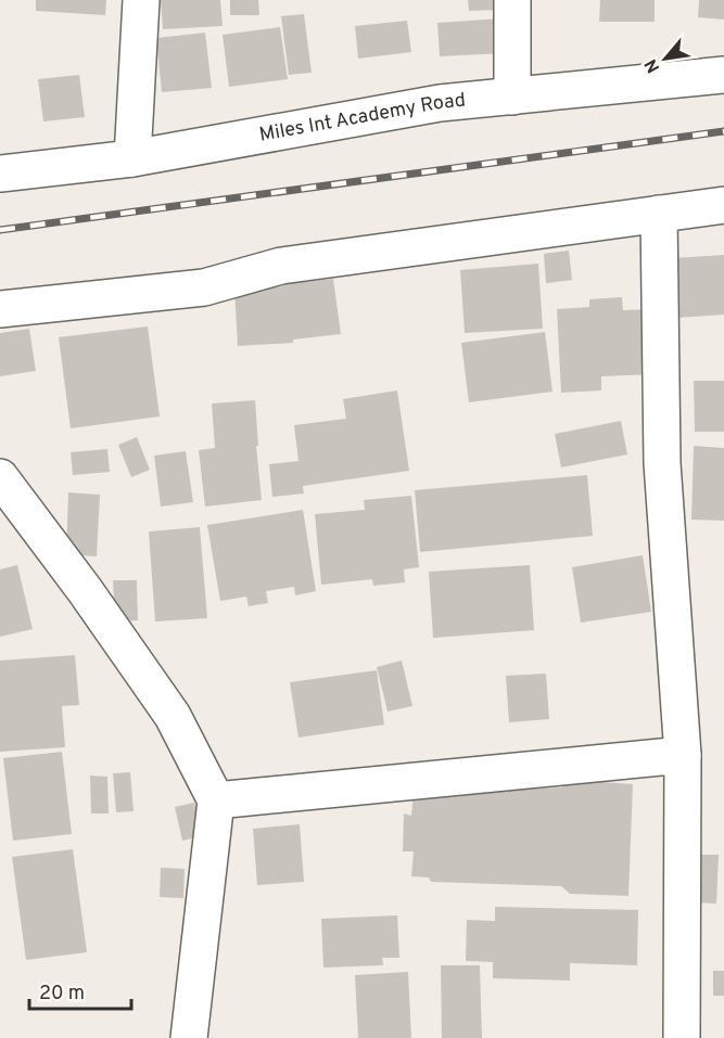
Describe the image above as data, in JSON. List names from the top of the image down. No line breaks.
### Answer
{"streets":{"street":["Miles Int Academy Road"]},"scale_bar":"20 m","north":"bottom left"}
